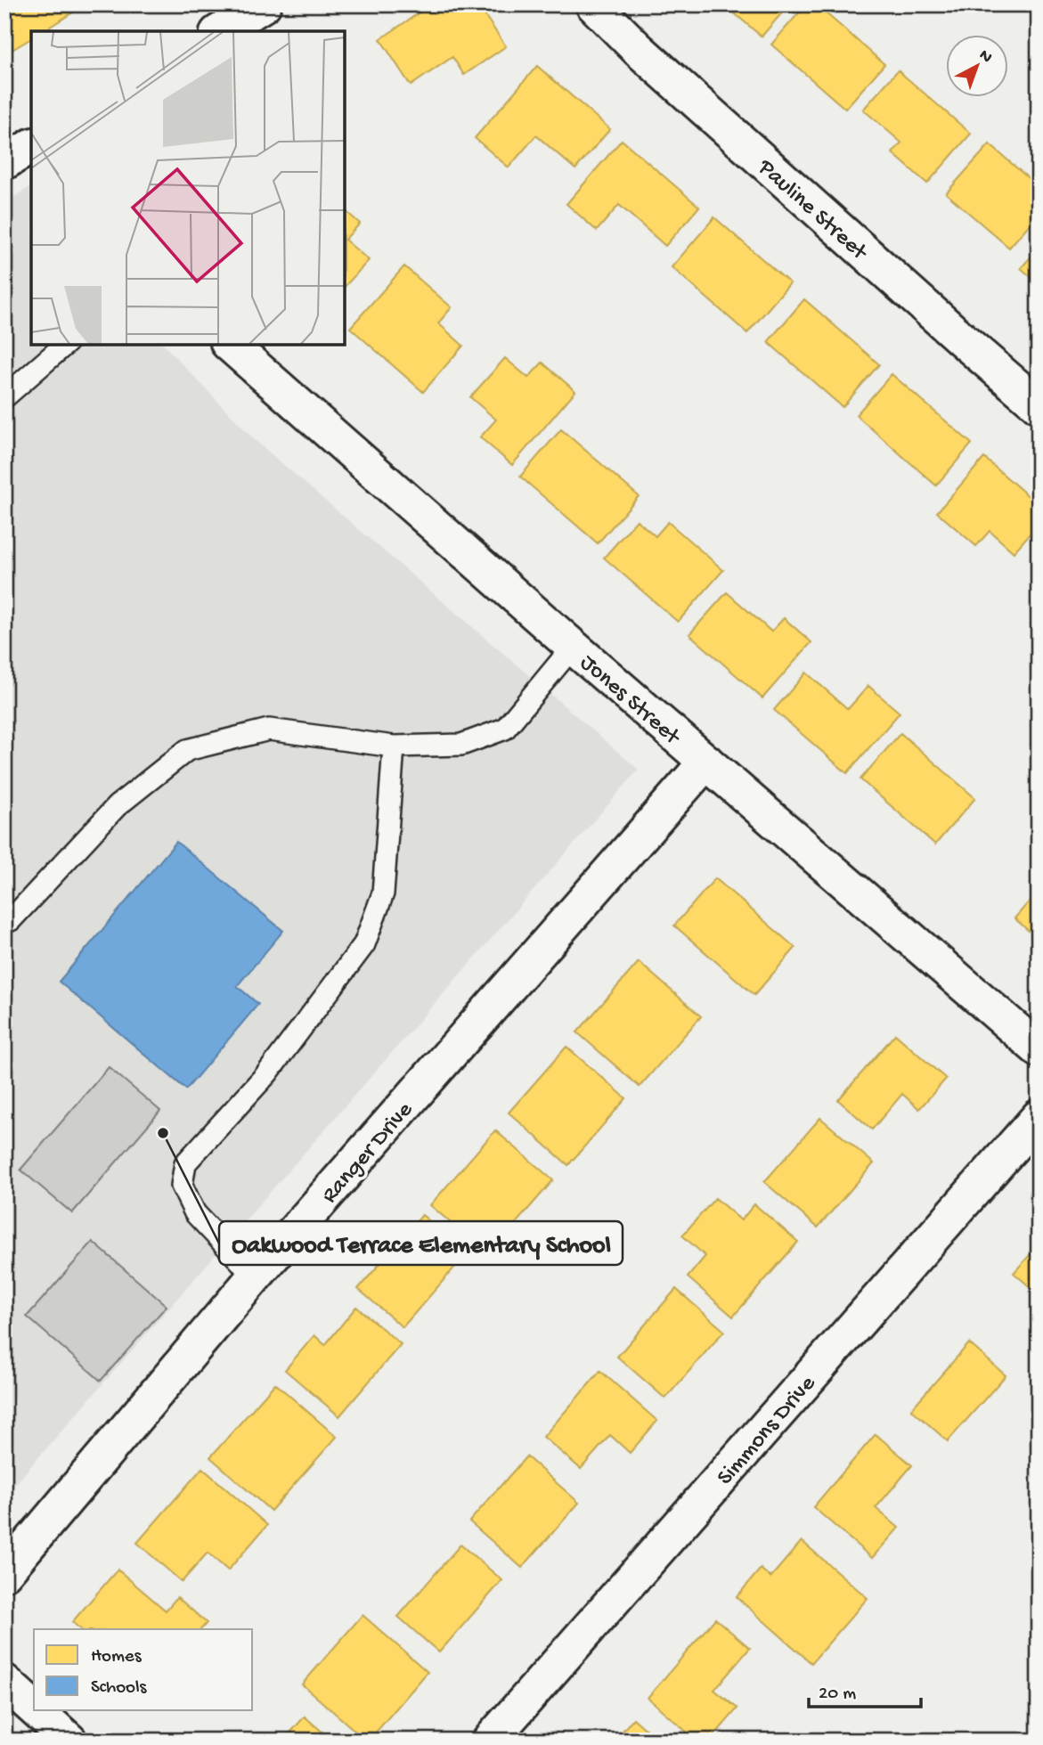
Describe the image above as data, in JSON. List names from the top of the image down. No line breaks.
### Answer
{"streets":{"street":["Pauline Street","Jones Street","Ranger Drive","Simmons Drive"]},"crossings":[["Jones Street","Ranger Drive"]],"places":["Oakwood Terrace Elementary School"],"legend":["Homes","Schools"],"scale_bar":"20 m","north":"top right"}
